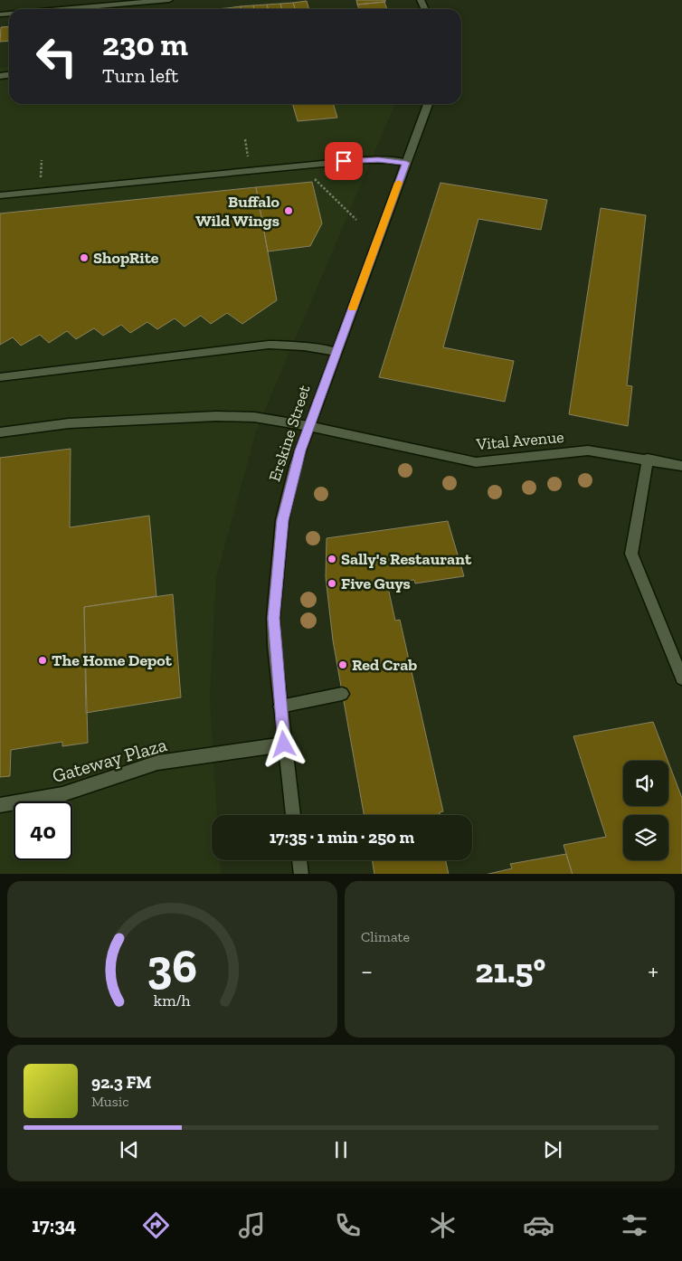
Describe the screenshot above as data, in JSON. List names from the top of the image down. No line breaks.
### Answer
{"streets":{"street":["Erskine Street","Vital Avenue","Gateway Plaza"]},"crossings":[["Erskine Street","Vital Avenue"],["Erskine Street","Gateway Plaza"]],"places":["Buffalo Wild Wings","ShopRite","Sally's Restaurant","Five Guys","The Home Depot","Red Crab"],"page":{"turn":["230 m","Turn left"],"limit":"40","trip":"17:35 · 1 min · 250 m","tile":"Climate","heat":["−","21.5°","+"],"song":["92.3 FM","Music"],"tabs":"17:34","gauge":["36","km/h"]}}
